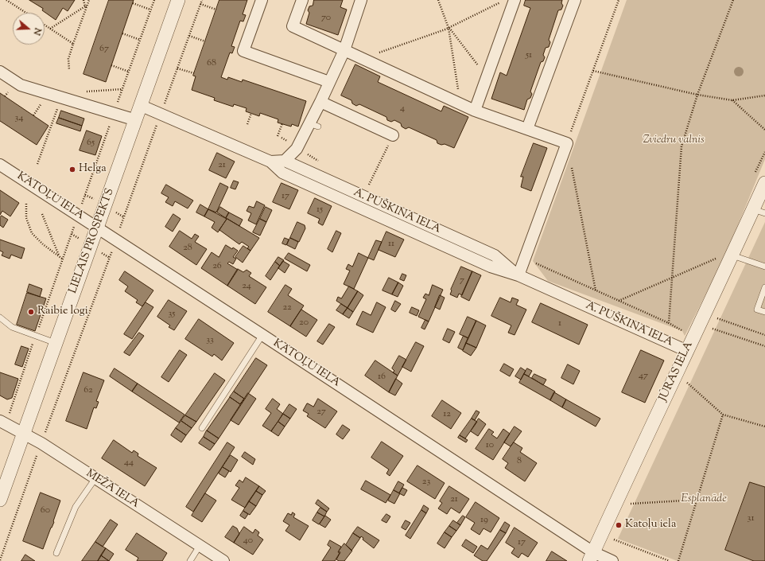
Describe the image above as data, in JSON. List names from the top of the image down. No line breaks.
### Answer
{"streets":{"street":["KATOĻU IELA","A. PUŠKINA IELA","LIELAIS PROSPEKTS","JŪRAS IELA","MEŽA IELA"]},"crossings":[["KATOĻU IELA","LIELAIS PROSPEKTS"],["KATOĻU IELA","JŪRAS IELA"],["A. PUŠKINA IELA","LIELAIS PROSPEKTS"],["A. PUŠKINA IELA","JŪRAS IELA"],["LIELAIS PROSPEKTS","MEŽA IELA"]],"parks":["Zviedru valnis","Esplanāde"],"places":["Helga","Raibie logi","Katoļu iela"],"house_numbers":["70","67","51","68","4","34","65","21","17","15","11","28","26","7","24","22","35","20","1","33","47","16","62","27","12","10","8","44","23","21","60","31","19","40","17"],"north":"right"}
